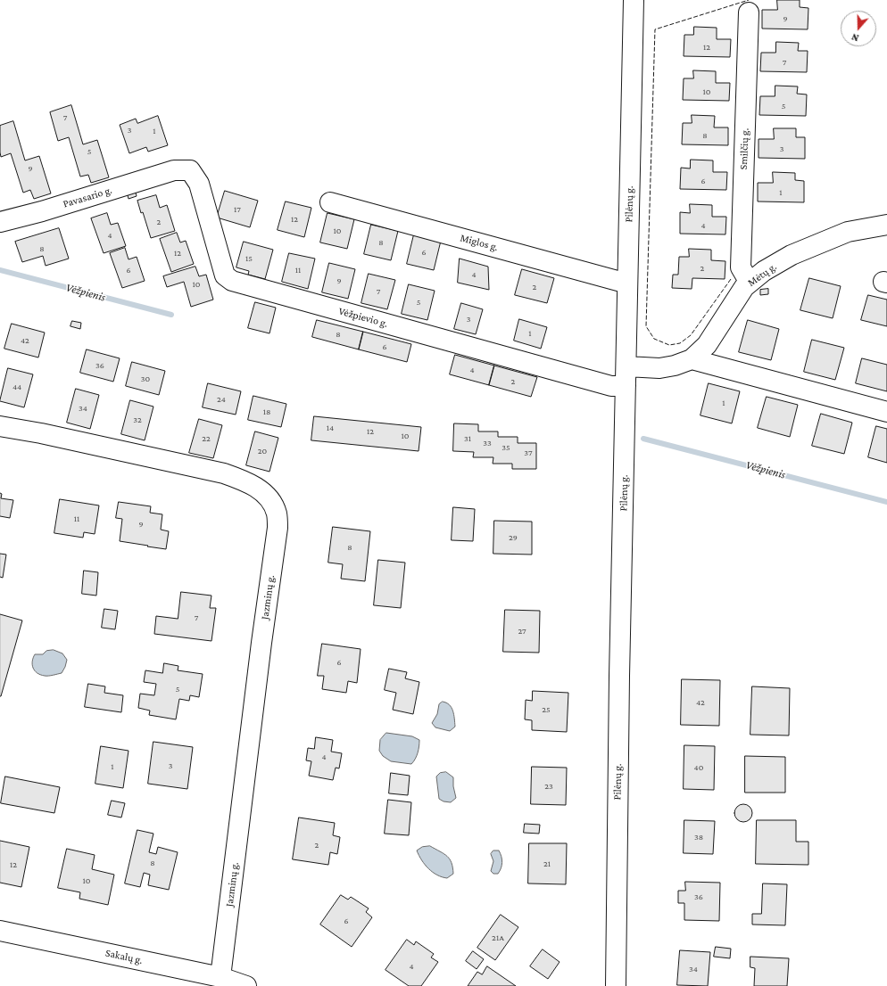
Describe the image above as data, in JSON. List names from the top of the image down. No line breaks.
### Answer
{"streets":{"street":["Smilčių g.","Pavasario g.","Pilėnų g.","Miglos g.","Mėtų g.","Vėžpievio g.","Jazminų g.","Sakalų g."]},"crossings":[["Smilčių g.","Mėtų g."],["Pavasario g.","Vėžpievio g."],["Pilėnų g.","Miglos g."],["Pilėnų g.","Mėtų g."],["Pilėnų g.","Vėžpievio g."],["Jazminų g.","Sakalų g."]],"water":["Vėžpienis"],"house_numbers":["9","12","7","10","5","7","3","1","8","3","5","9","6","1","17","12","2","4","10","4","8","8","6","12","15","2","6","11","4","9","10","2","7","5","3","1","8","42","6","36","4","30","2","44","24","1","34","18","32","14","12","10","22","31","33","35","20","37","11","9","29","8","7","27","6","5","42","25","4","3","1","40","23","38","2","8","21","12","10","36","6","21A","4","34"],"north":"bottom"}
